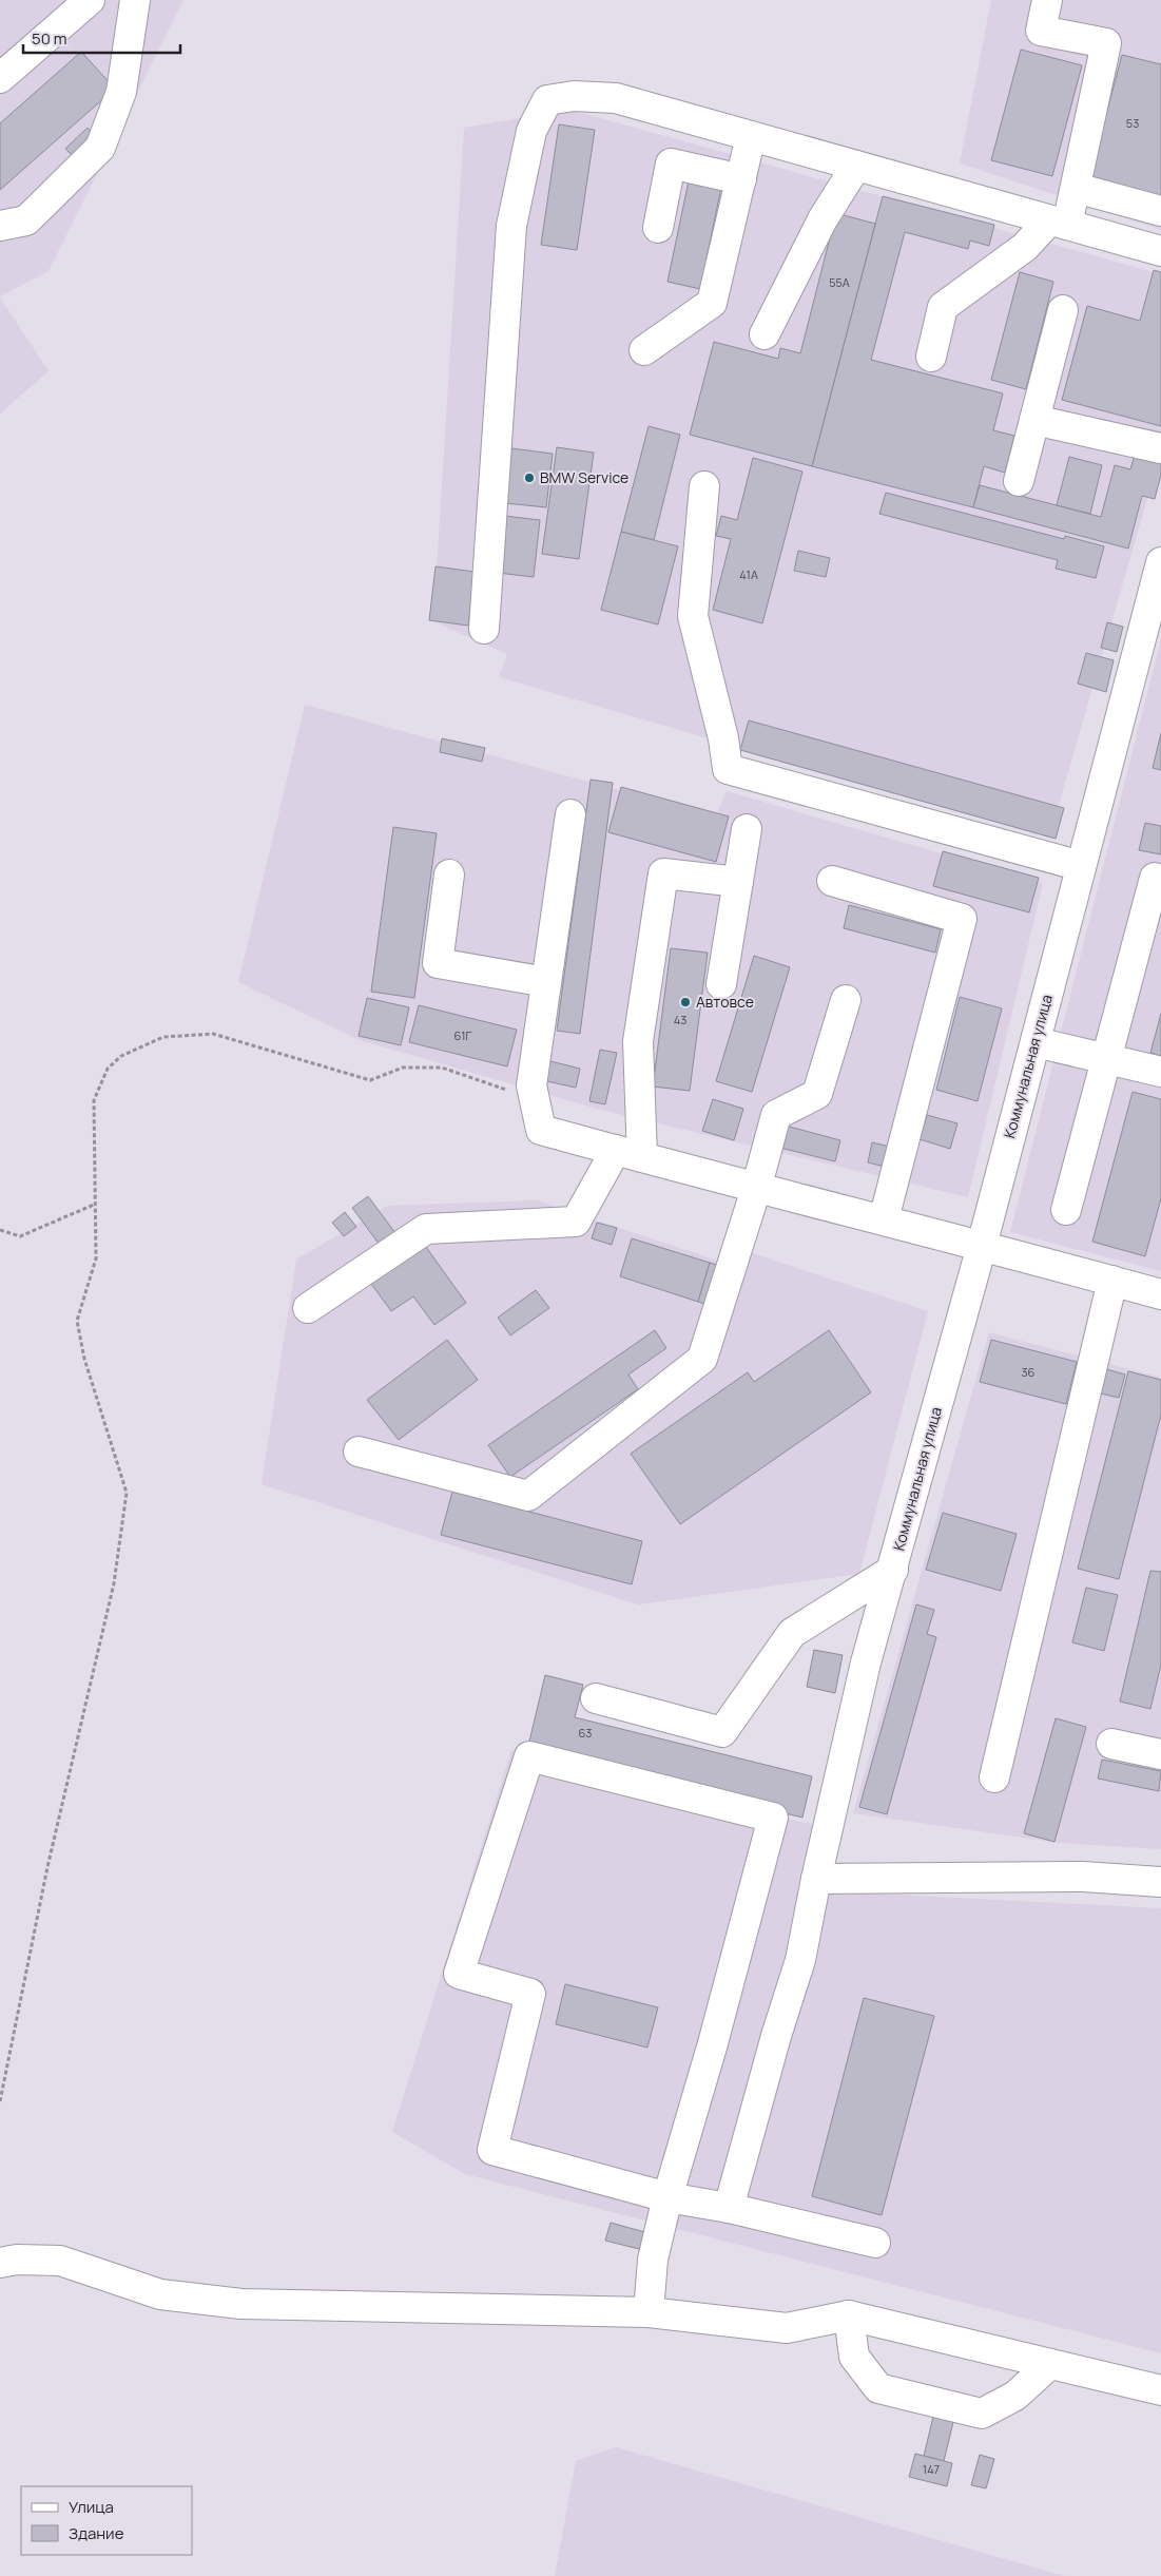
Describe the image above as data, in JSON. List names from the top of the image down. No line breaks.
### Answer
{"streets":{"street":["Коммунальная улица"]},"places":["BMW Service","Автовсе"],"house_numbers":["53","55А","41А","43","61Г","36","63","147"],"legend":["Улица","Здание"],"scale_bar":"50 m"}
